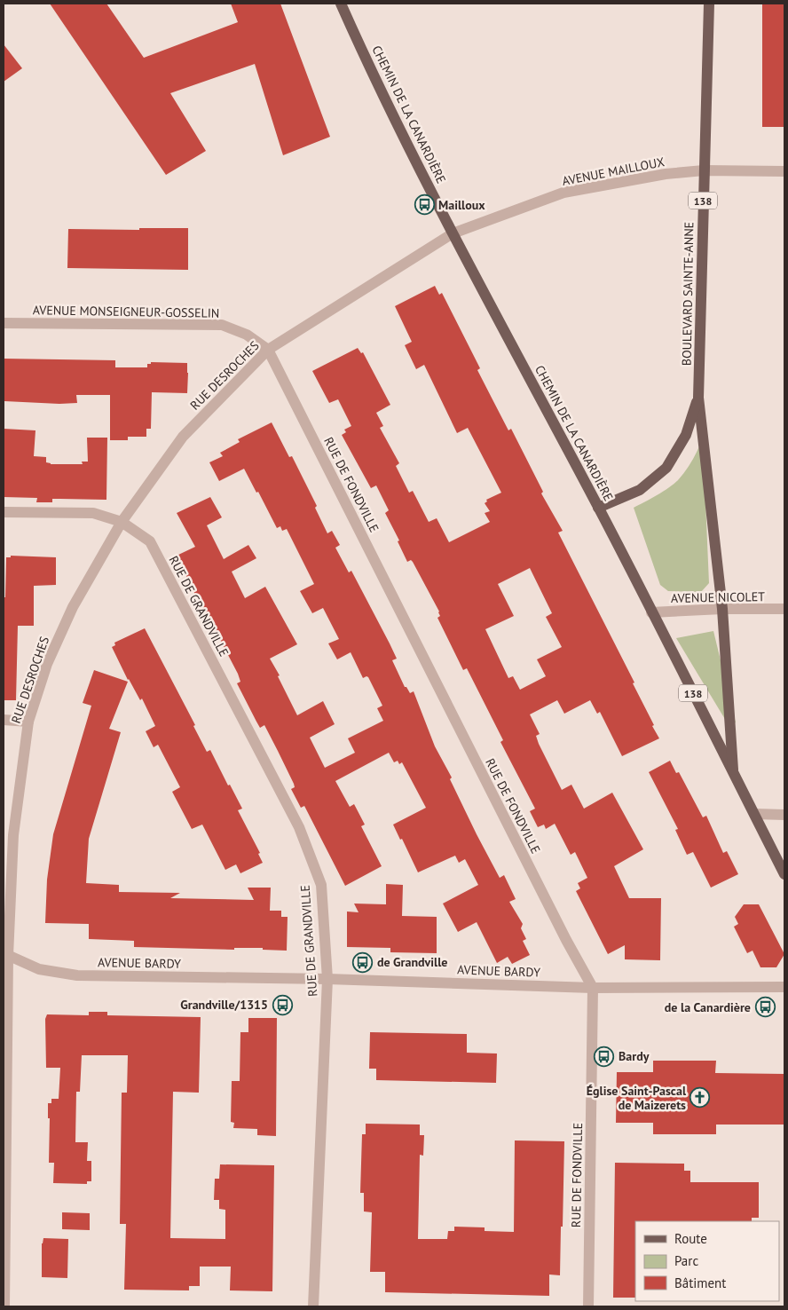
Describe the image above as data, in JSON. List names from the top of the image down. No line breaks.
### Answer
{"streets":{"main road":["CHEMIN DE LA CANARDIÈRE","138","BOULEVARD SAINTE-ANNE"],"street":["AVENUE MAILLOUX","AVENUE MONSEIGNEUR-GOSSELIN","RUE DESROCHES","RUE DE FONDVILLE","AVENUE NICOLET","RUE DE GRANDVILLE","AVENUE BARDY"]},"crossings":[["CHEMIN DE LA CANARDIÈRE","AVENUE MAILLOUX"],["CHEMIN DE LA CANARDIÈRE","BOULEVARD SAINTE-ANNE"],["CHEMIN DE LA CANARDIÈRE","RUE DESROCHES"],["CHEMIN DE LA CANARDIÈRE","AVENUE NICOLET"],["AVENUE MAILLOUX","BOULEVARD SAINTE-ANNE"],["AVENUE MAILLOUX","RUE DESROCHES"],["BOULEVARD SAINTE-ANNE","AVENUE NICOLET"],["AVENUE MONSEIGNEUR-GOSSELIN","RUE DESROCHES"],["AVENUE MONSEIGNEUR-GOSSELIN","RUE DE FONDVILLE"],["RUE DESROCHES","RUE DE FONDVILLE"],["RUE DESROCHES","RUE DE GRANDVILLE"],["RUE DESROCHES","AVENUE BARDY"],["RUE DE FONDVILLE","AVENUE BARDY"],["RUE DE GRANDVILLE","AVENUE BARDY"]],"places":{"bus stop":["Mailloux","de Grandville","Grandville/1315","de la Canardière","Bardy"],"church":["Église Saint-Pascal de Maizerets"]},"legend":["Route","Parc","Bâtiment"]}
